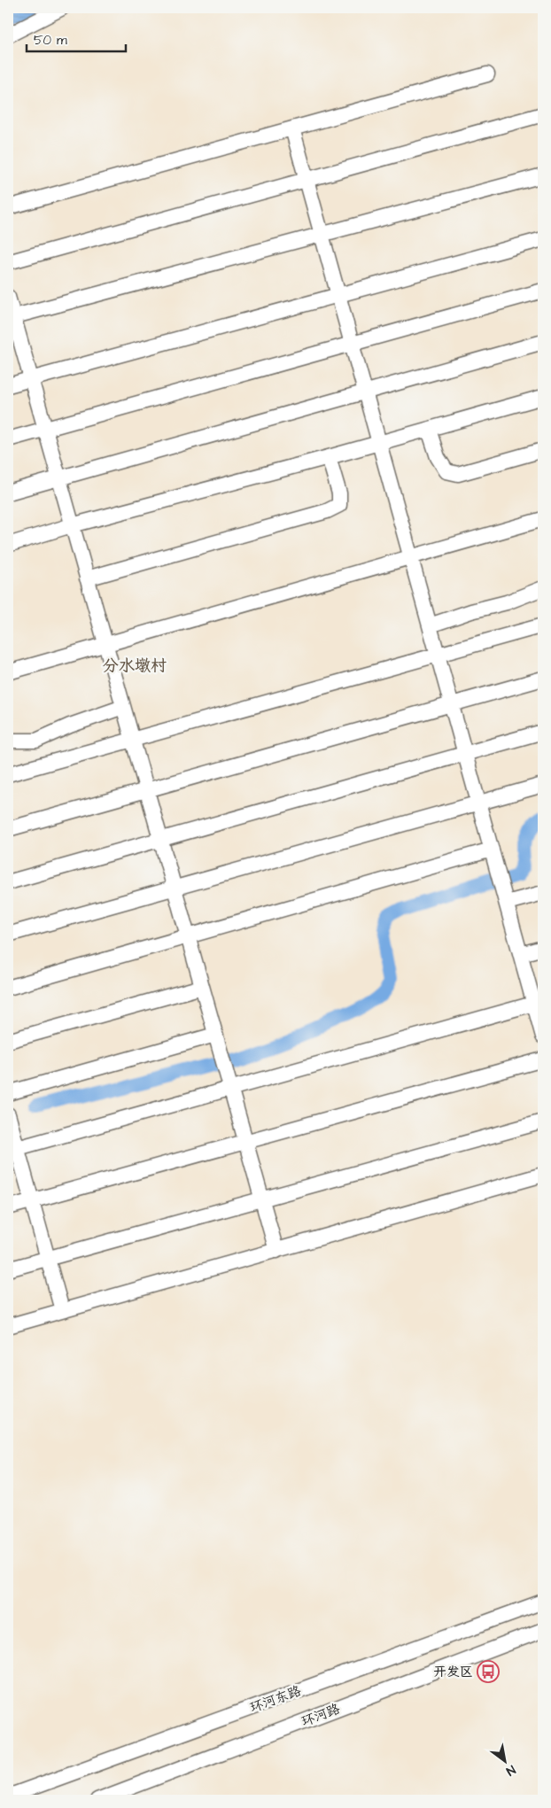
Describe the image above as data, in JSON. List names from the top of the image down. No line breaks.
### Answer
{"streets":{"street":["环河东路","环河路"]},"districts":["分水墩村"],"places":{"bus stop":["开发区"]},"scale_bar":"50 m","north":"bottom right"}
